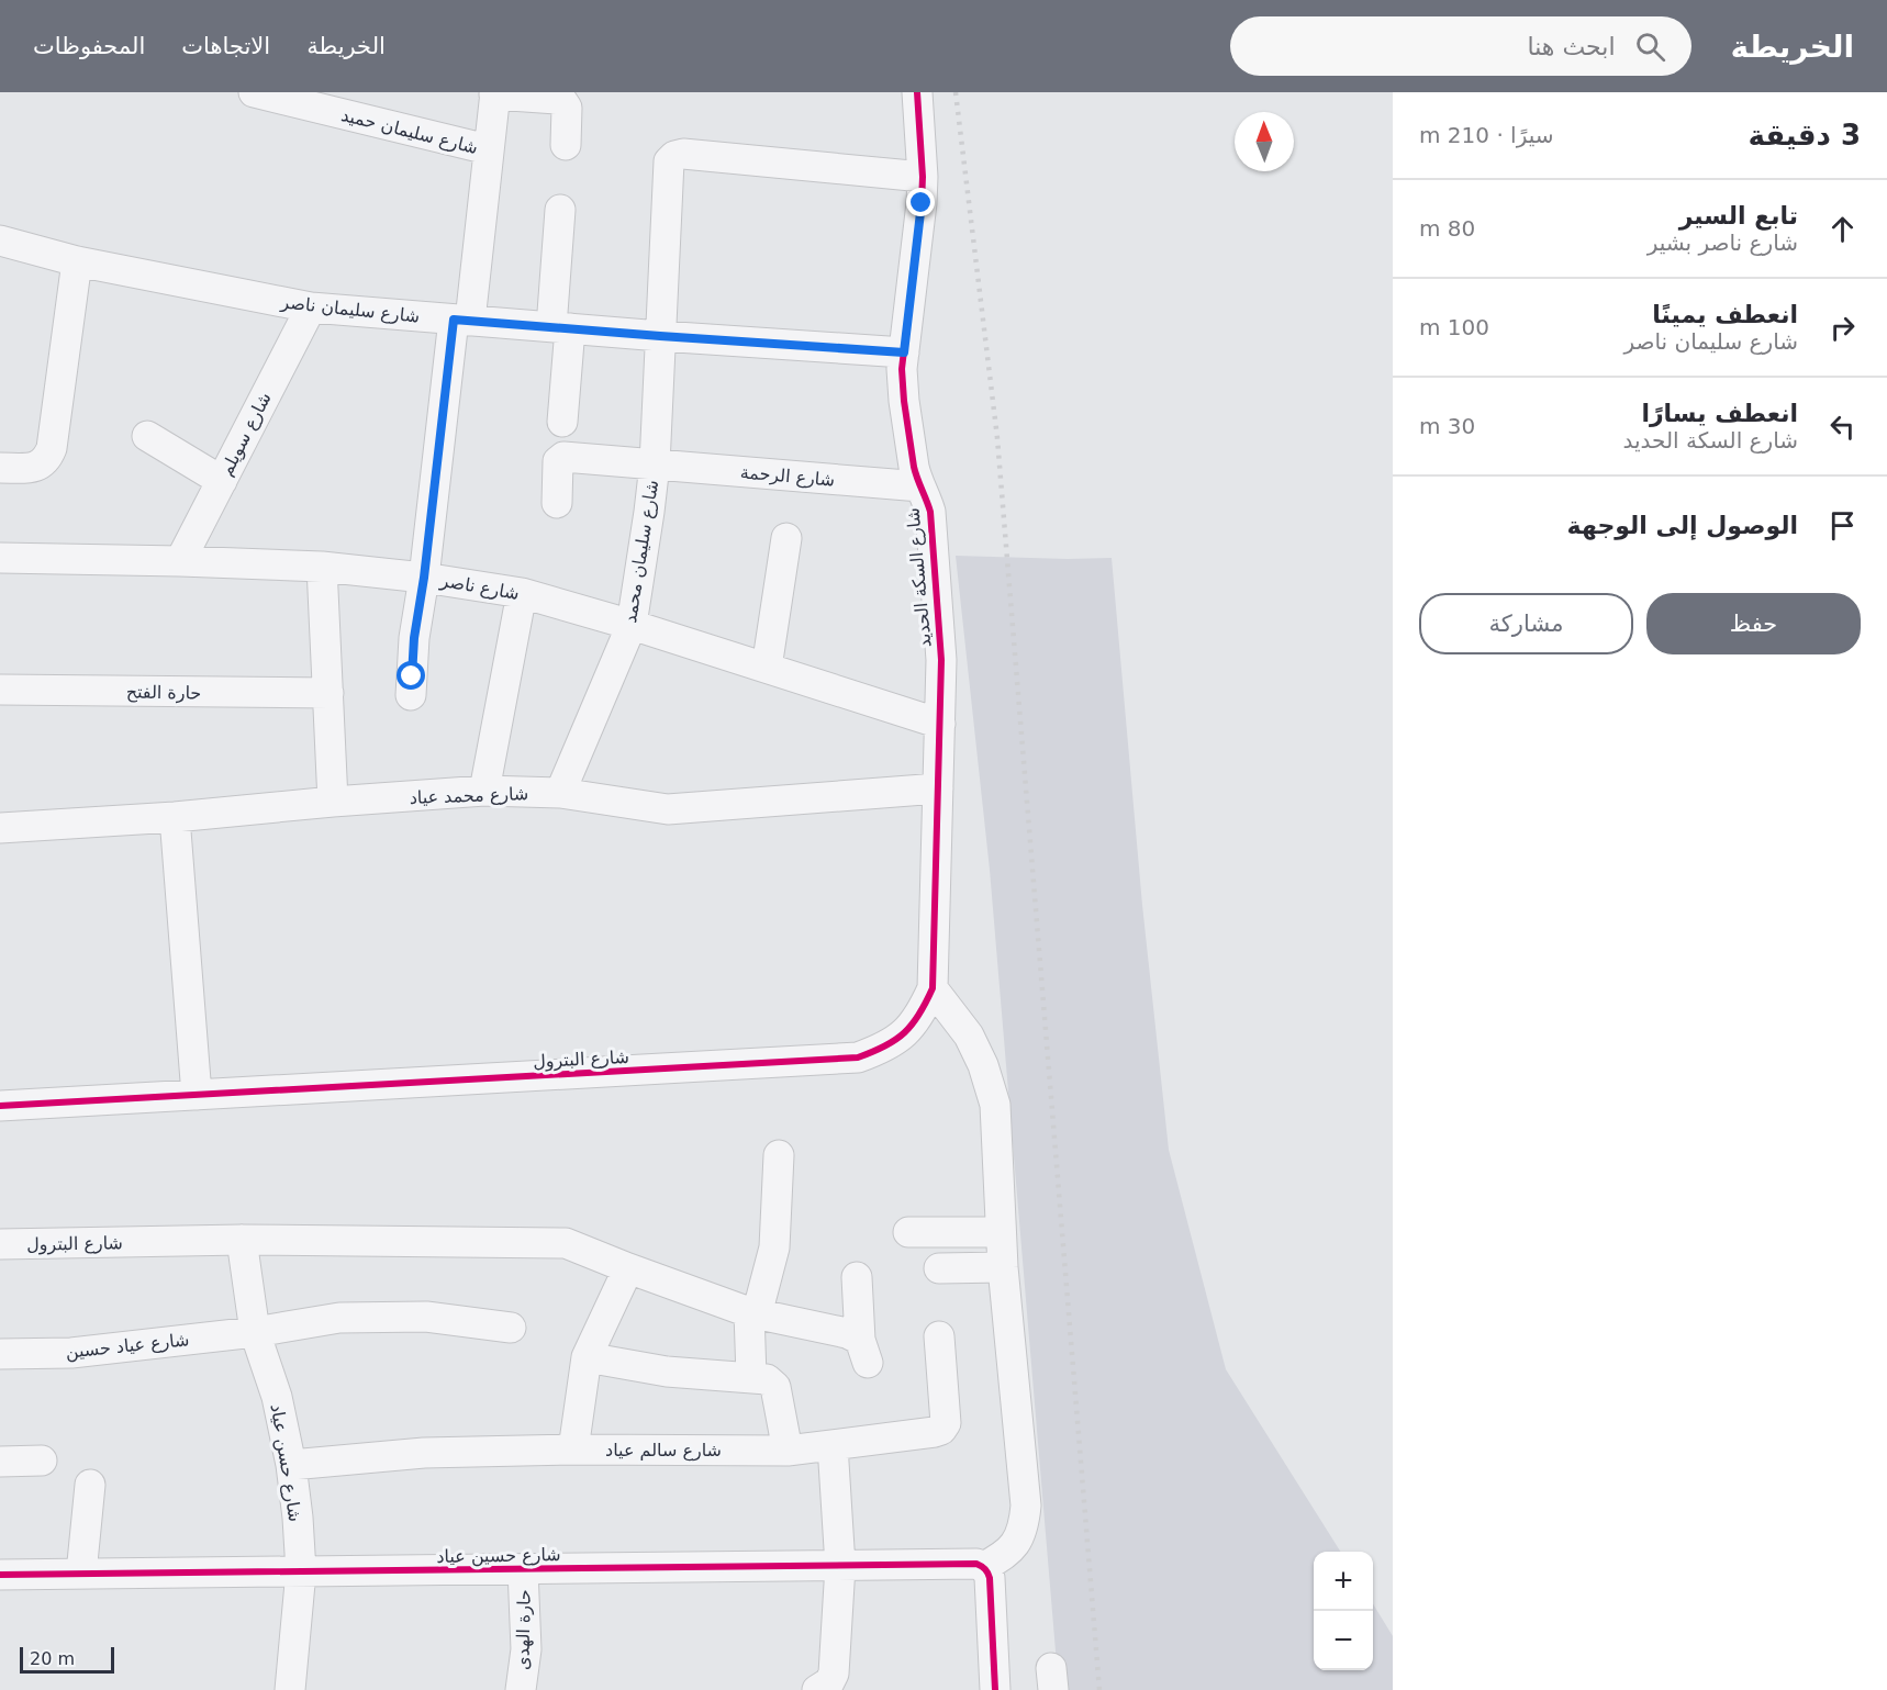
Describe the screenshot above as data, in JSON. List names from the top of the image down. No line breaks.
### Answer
{"streets":{"street":["شارع سليمان حميد","شارع سليمان ناصر","شارع سويلم","شارع الرحمة","شارع سليمان محمد","شارع السكة الحديد","شارع ناصر","حارة الفتح","شارع محمد عياد","شارع البترول","شارع عياد حسين","شارع سالم عياد","شارع حسن عياد","شارع حسين عياد","حارة الهدى"]},"crossings":[["شارع سليمان ناصر","شارع سويلم"],["شارع سليمان ناصر","شارع سليمان محمد"],["شارع سليمان ناصر","شارع السكة الحديد"],["شارع سويلم","شارع ناصر"],["شارع الرحمة","شارع سليمان محمد"],["شارع الرحمة","شارع السكة الحديد"],["شارع سليمان محمد","شارع السكة الحديد"],["شارع سليمان محمد","شارع ناصر"],["شارع سليمان محمد","شارع محمد عياد"],["شارع السكة الحديد","شارع ناصر"],["شارع السكة الحديد","شارع محمد عياد"],["شارع السكة الحديد","شارع البترول"],["شارع محمد عياد","شارع البترول"],["شارع البترول","شارع حسن عياد"],["شارع عياد حسين","شارع حسن عياد"],["شارع سالم عياد","شارع حسن عياد"],["شارع حسن عياد","شارع حسين عياد"],["شارع حسين عياد","حارة الهدى"]],"scale_bar":"20 m","north":"top","page":{"header":"الخريطة","search":"ابحث هنا","nav":["الخريطة","الاتجاهات","المحفوظات"],"heading":["3 دقيقة","سيرًا · 210 m"],"list":[["تابع السير","شارع ناصر بشير","80 m"],["انعطف يمينًا","شارع سليمان ناصر","100 m"],["انعطف يسارًا","شارع السكة الحديد","30 m"],"الوصول إلى الوجهة"],"buttons":["حفظ","مشاركة"],"map_buttons":["+","−"],"scale":"20 m"}}
